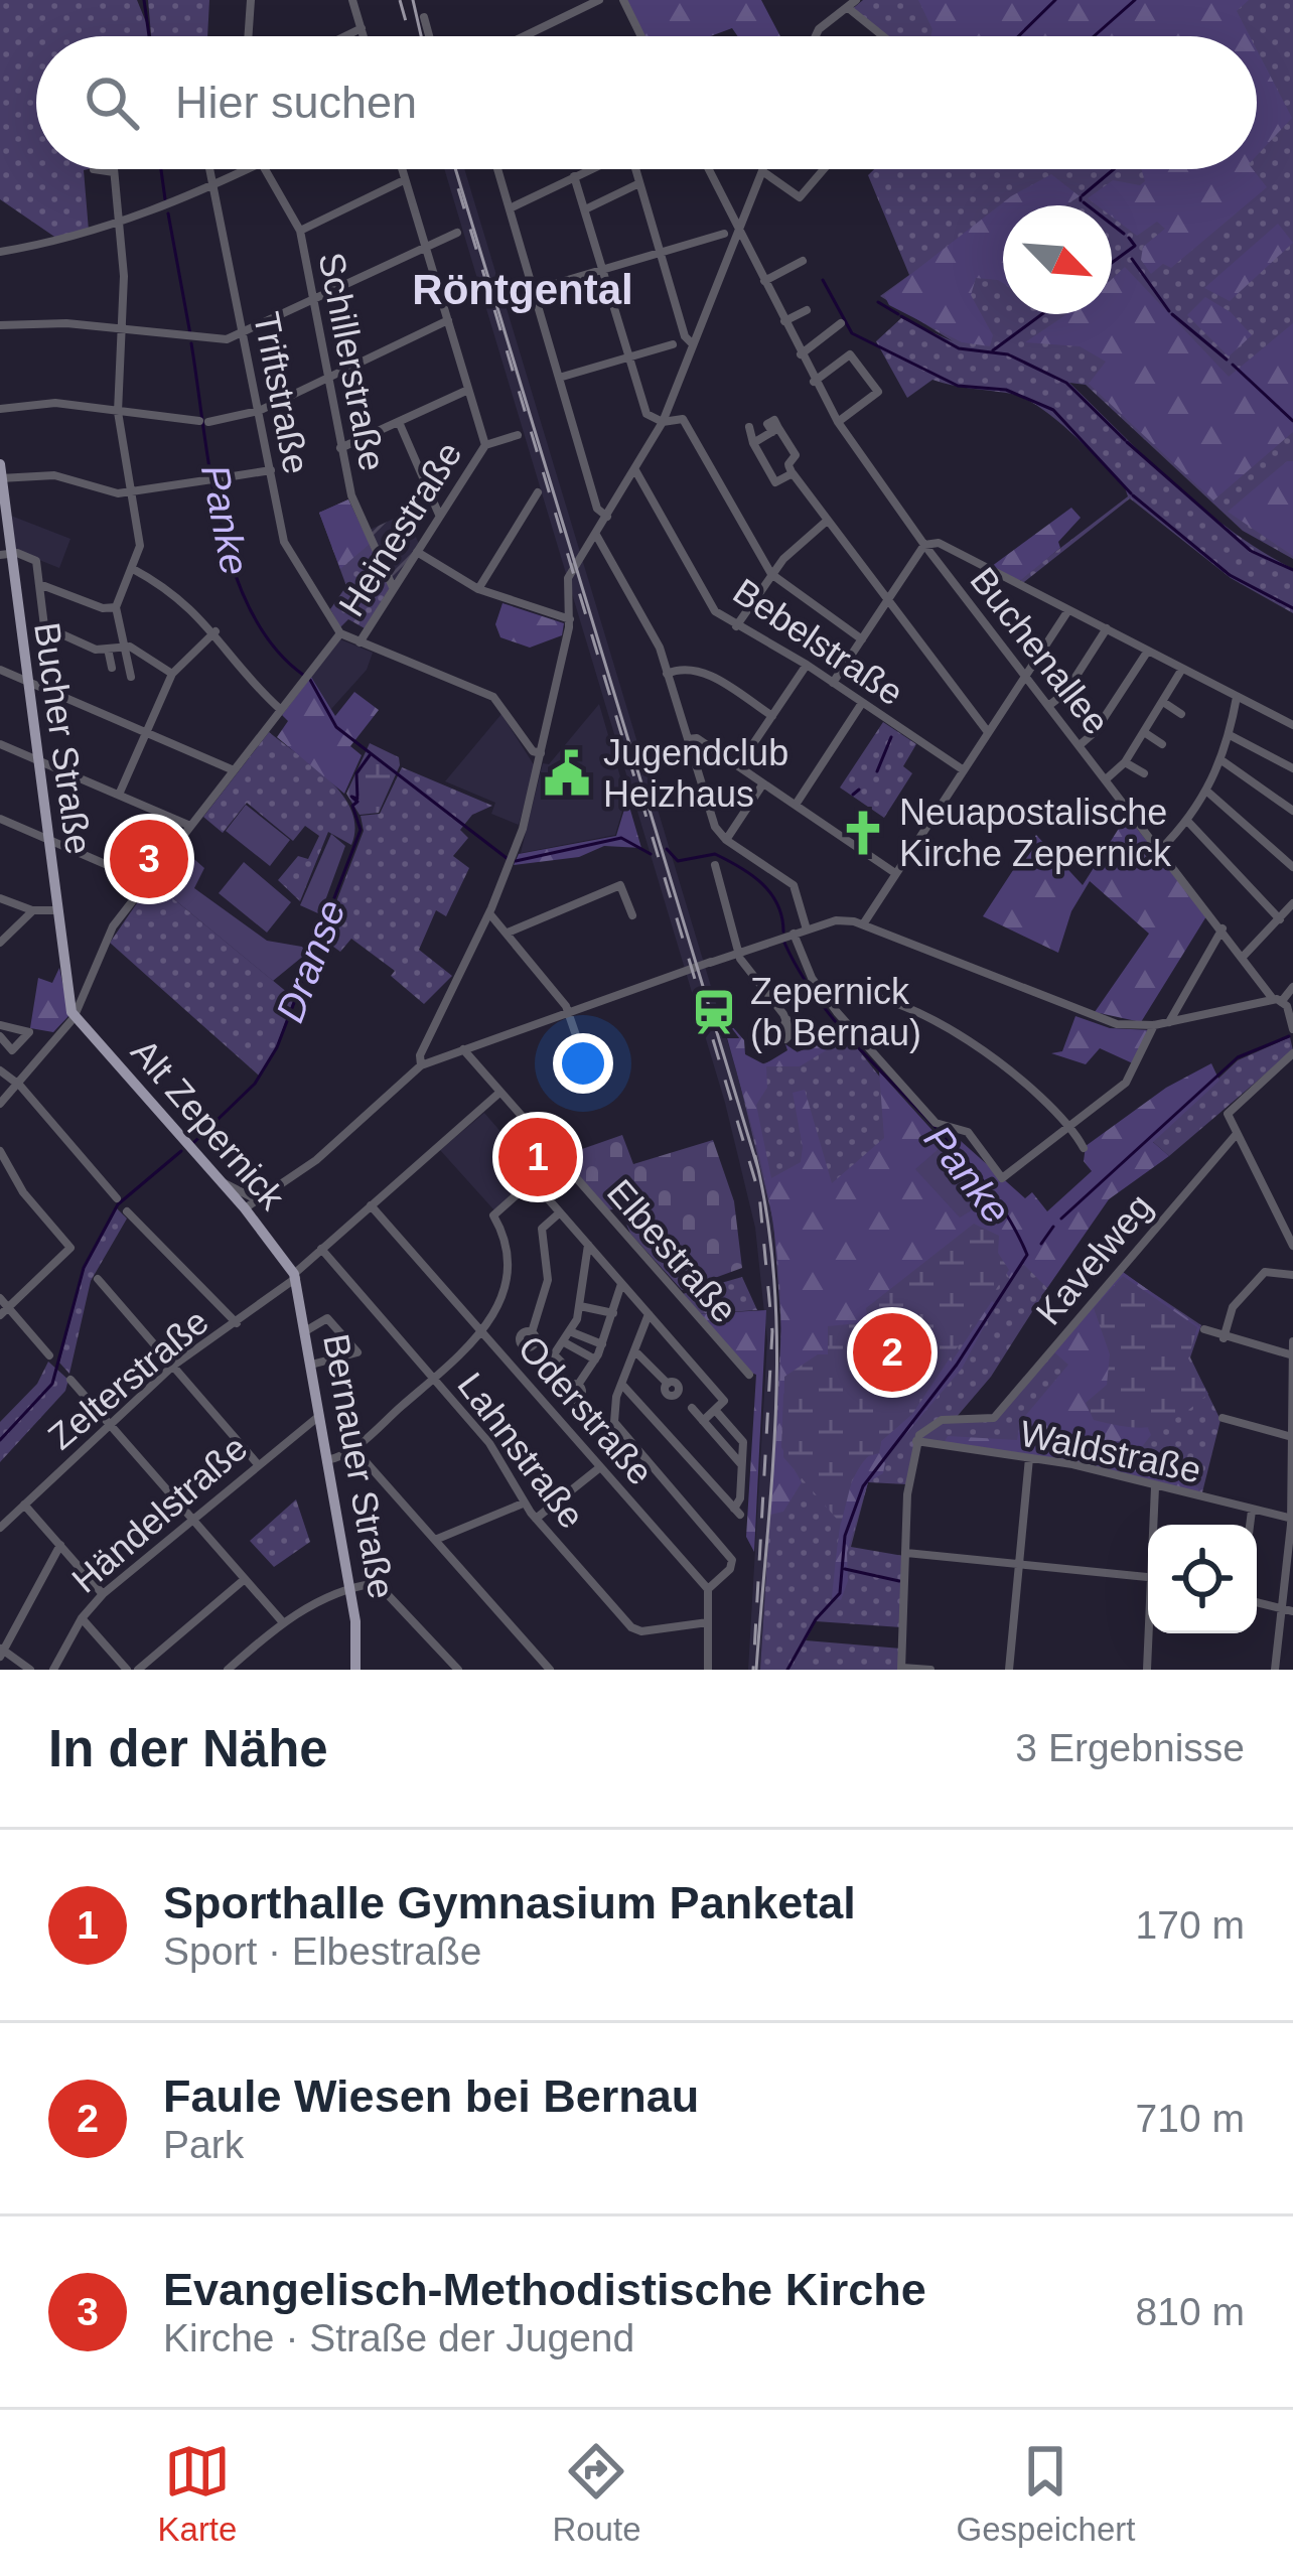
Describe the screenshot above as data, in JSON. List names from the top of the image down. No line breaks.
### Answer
{"streets":{"main road":["Bucher Straße","Alt Zepernick","Bernauer Straße"],"street":["Schillerstraße","Triftstraße","Heinestraße","Bebelstraße","Buchenallee","Elbestraße","Kavelweg","Zelterstraße","Oderstraße","Lahnstraße","Waldstraße","Händelstraße"]},"crossings":[["Schillerstraße","Heinestraße"],["Bucher Straße","Alt Zepernick"],["Alt Zepernick","Zelterstraße"],["Alt Zepernick","Bernauer Straße"],["Elbestraße","Zelterstraße"],["Kavelweg","Waldstraße"],["Zelterstraße","Oderstraße"],["Zelterstraße","Lahnstraße"],["Zelterstraße","Bernauer Straße"],["Bernauer Straße","Händelstraße"]],"districts":["Röntgental"],"water":["Panke","Dranse"],"places":{"public building":["Jugendclub Heizhaus"],"church":["Neuapostalische Kirche Zepernick"],"station":["Zepernick (b Bernau)"]},"north":"bottom right","page":{"search":"Hier suchen","pins":["3","1","2"],"heading":["In der Nähe","3 Ergebnisse"],"list":[{"mark":"1","name":"Sporthalle Gymnasium Panketal","note":"Sport · Elbestraße","value":"170 m"},{"mark":"2","name":"Faule Wiesen bei Bernau","note":"Park","value":"710 m"},{"mark":"3","name":"Evangelisch-Methodistische Kirche","note":"Kirche · Straße der Jugend","value":"810 m"}],"nav":["Karte","Route","Gespeichert"]}}
